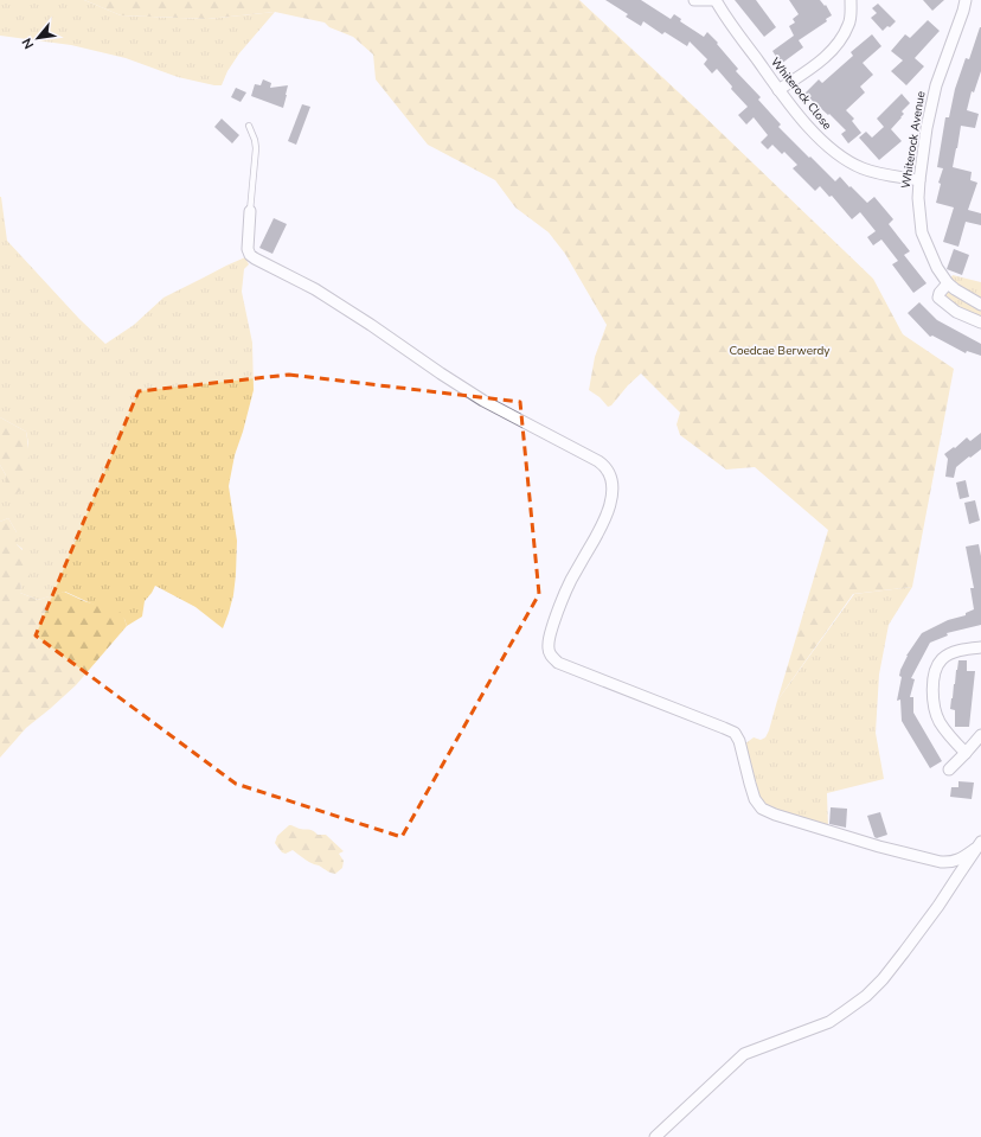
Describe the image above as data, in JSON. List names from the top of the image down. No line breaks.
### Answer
{"streets":{"street":["Whiterock Close","Whiterock Avenue"]},"crossings":[["Whiterock Close","Whiterock Avenue"]],"parks":["Coedcae Berwerdy"],"north":"bottom left"}
